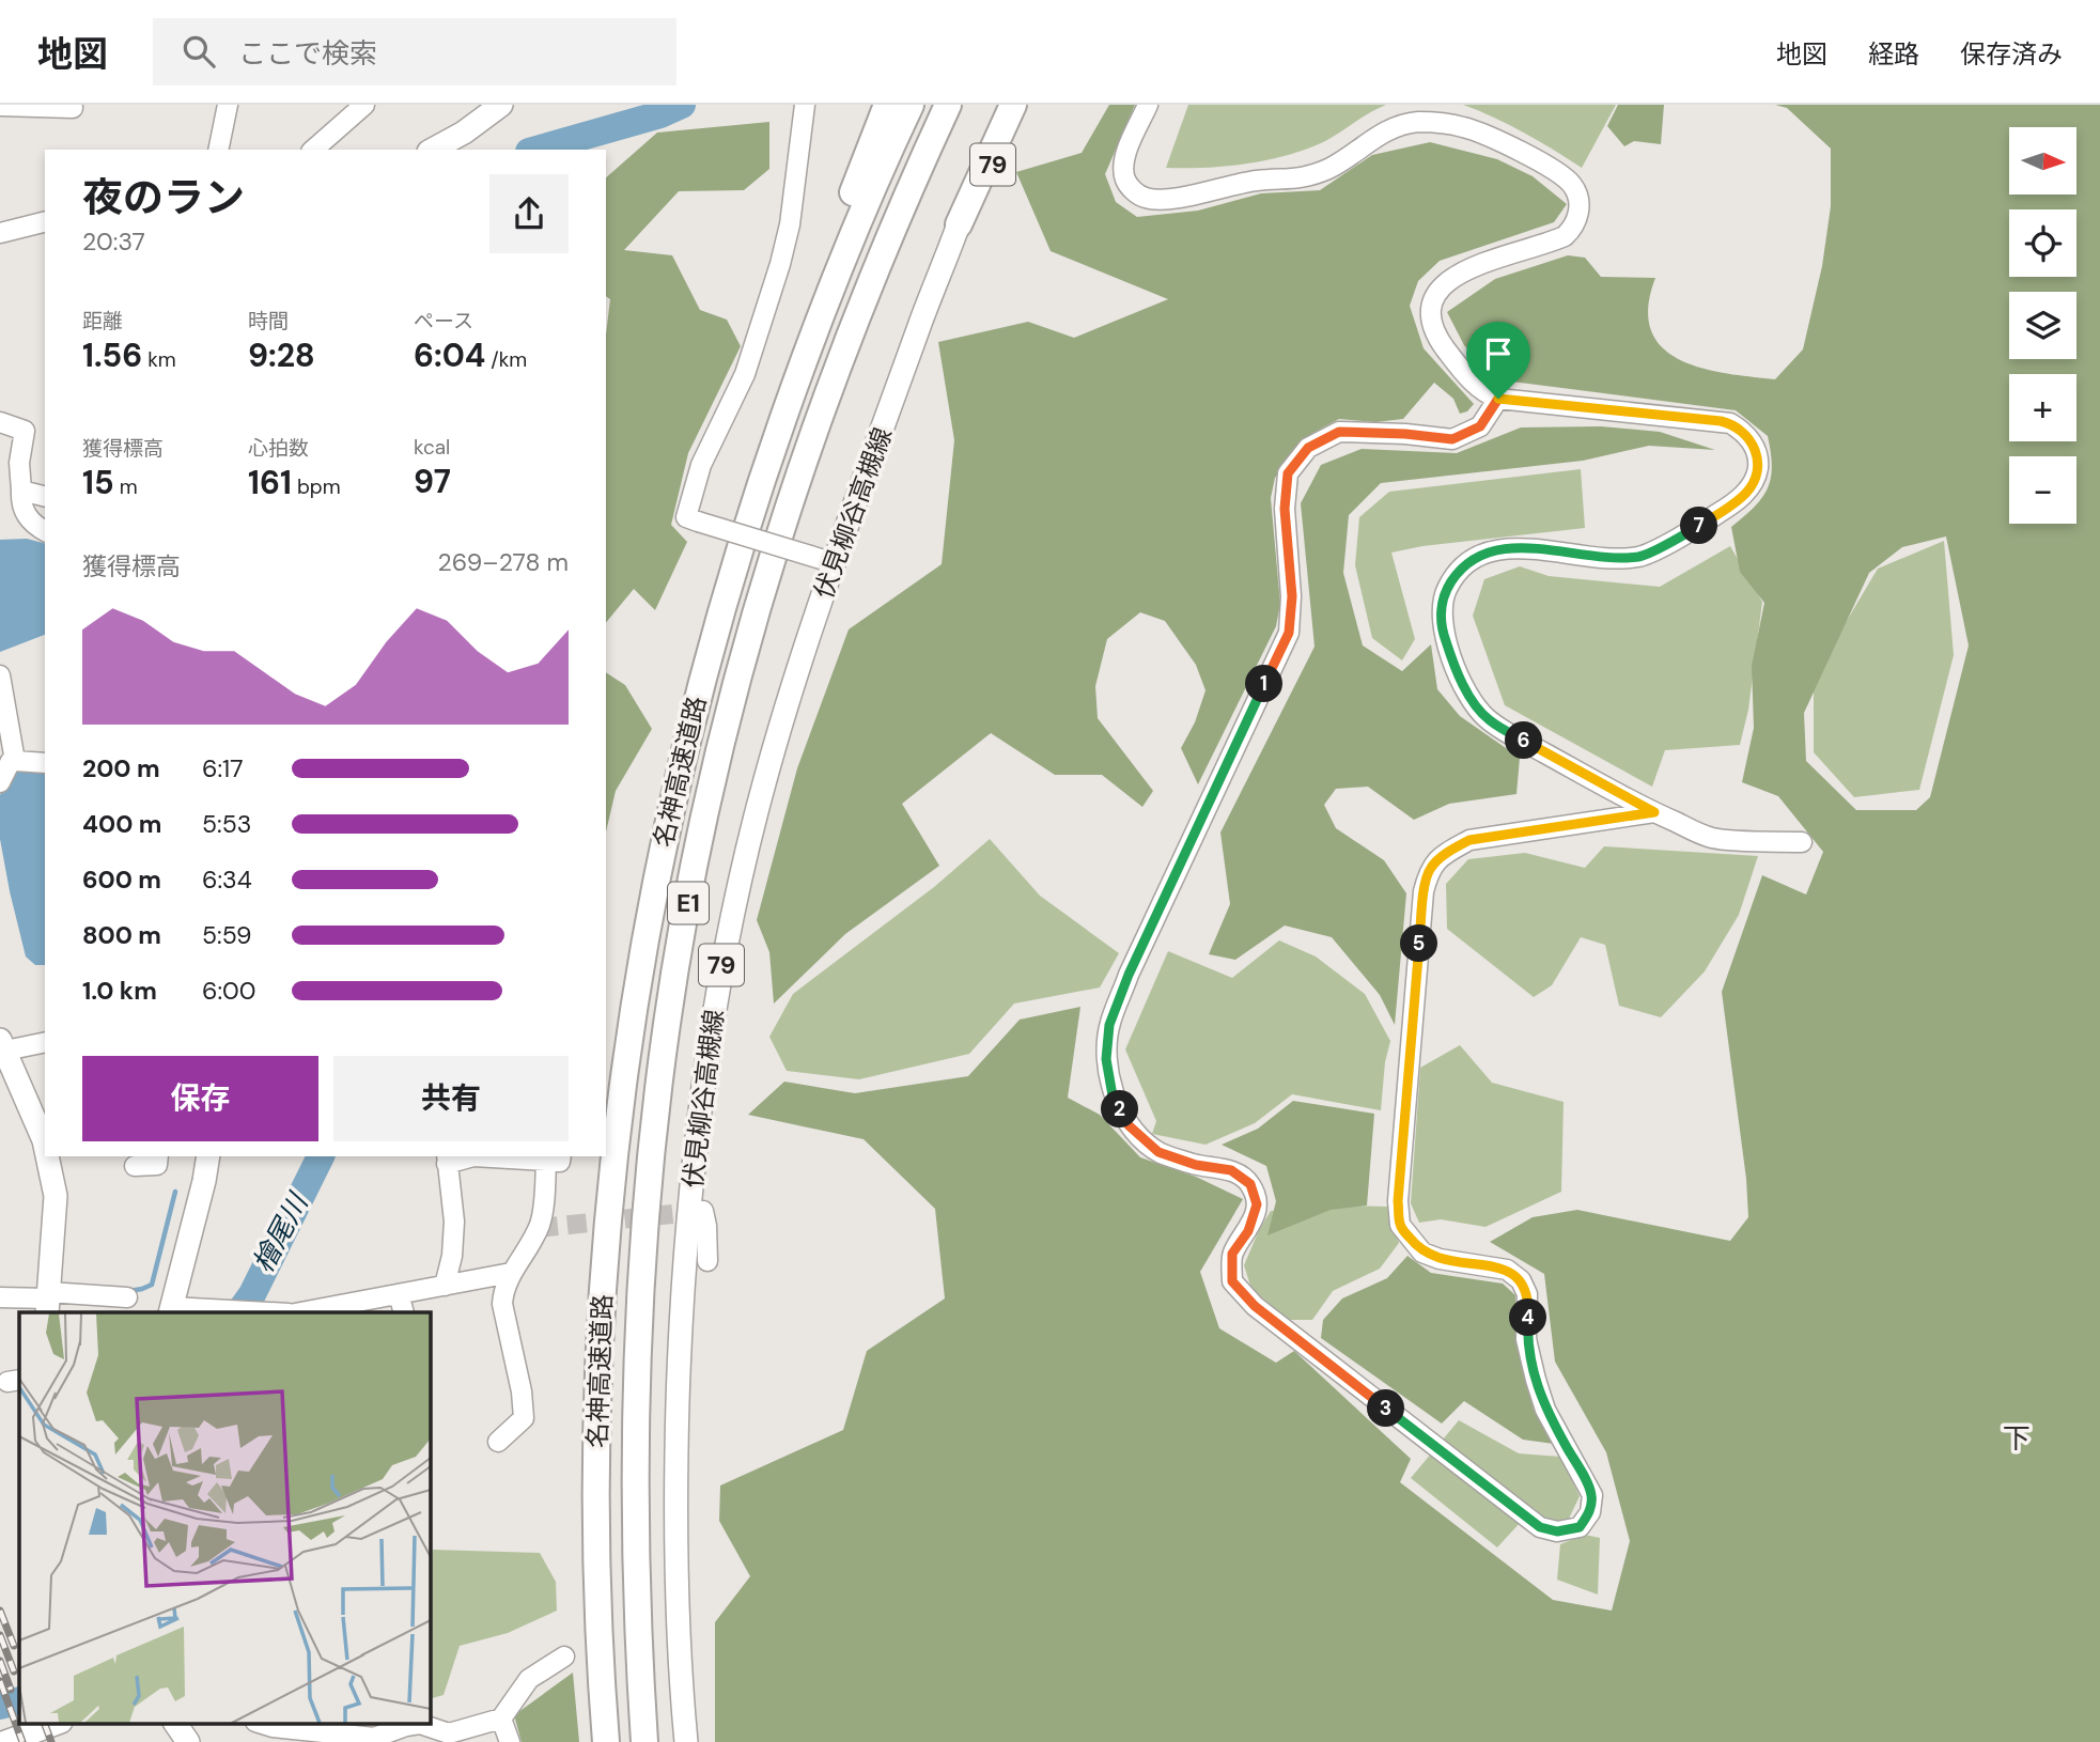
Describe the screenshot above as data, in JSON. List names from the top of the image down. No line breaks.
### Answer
{"streets":{"highway":["名神高速道路","E1"],"main road":["79","伏見柳谷高槻線"]},"districts":["下"],"water":["檜尾川"],"north":"right","page":{"header":"地図","search":"ここで検索","nav":["地図","経路","保存済み"],"map_buttons":["+","−"],"heading":["夜のラン","20:37"],"stats":[["距離","1.56 km"],["時間","9:28"],["ペース","6:04 /km"],["獲得標高","15 m"],["心拍数","161 bpm"],["kcal","97"]],"pins":["7","1","6","5","2","4","3"],"chart":["獲得標高","269–278 m"],"list":[{"name":"200 m","note":"6:17"},{"name":"400 m","note":"5:53"},{"name":"600 m","note":"6:34"},{"name":"800 m","note":"5:59"},{"name":"1.0 km","note":"6:00"}],"buttons":["保存","共有"]}}
